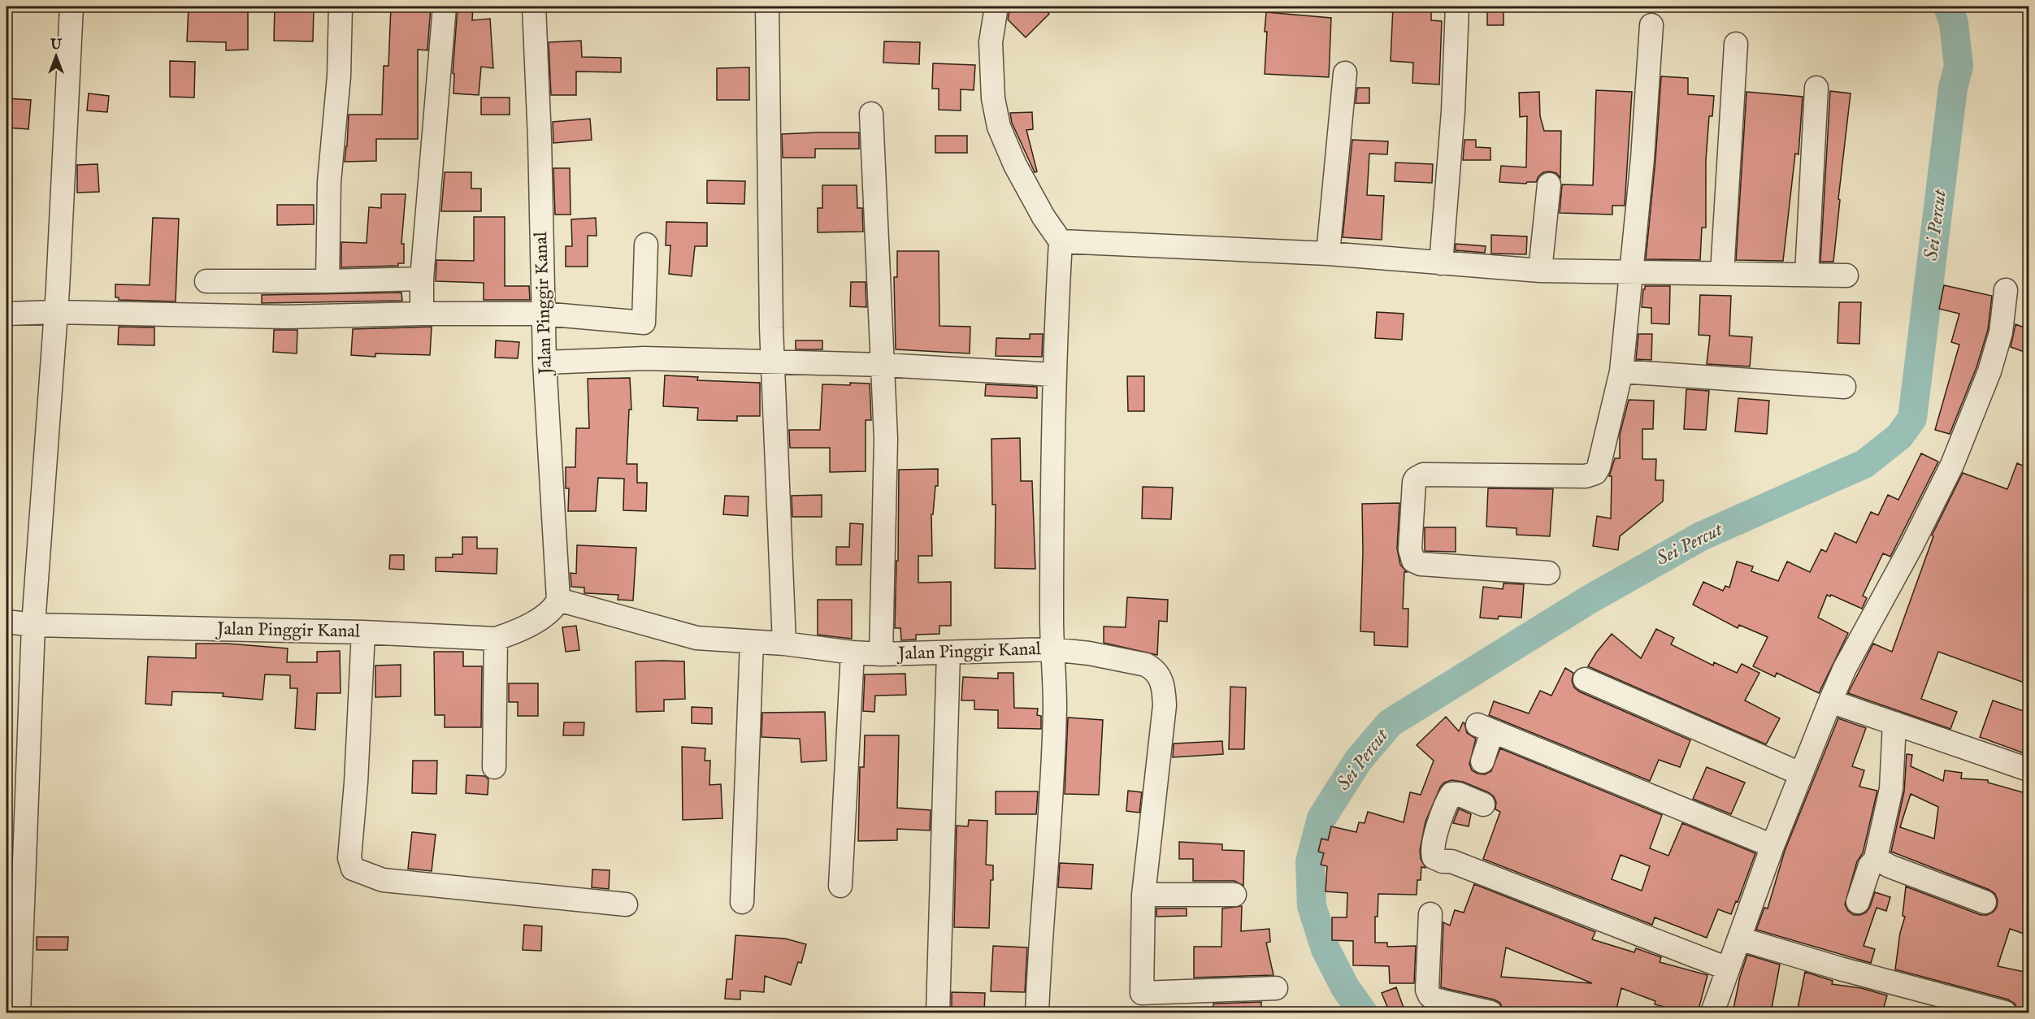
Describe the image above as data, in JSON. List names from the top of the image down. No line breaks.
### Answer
{"streets":{"street":["Jalan Pinggir Kanal"]},"water":["Sei Percut"],"north":"top"}
